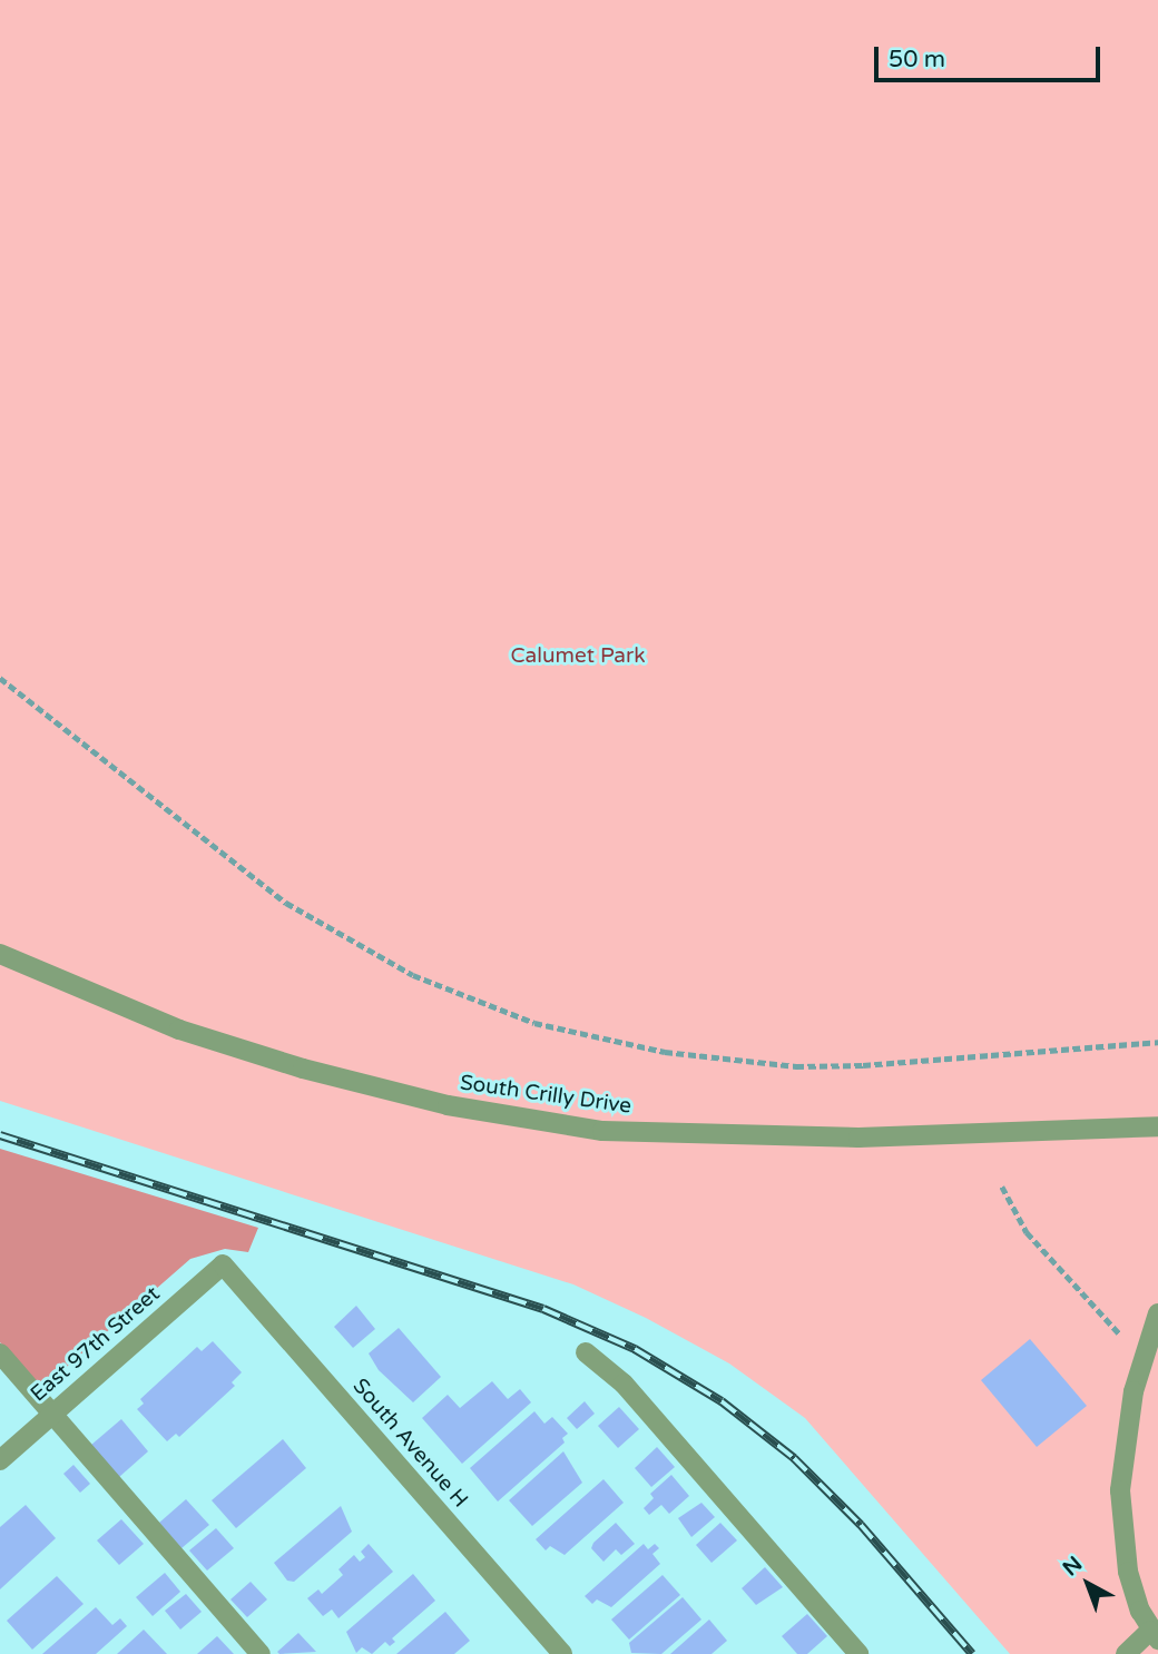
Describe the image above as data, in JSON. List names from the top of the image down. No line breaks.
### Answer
{"streets":{"street":["South Crilly Drive","East 97th Street","South Avenue H"]},"crossings":[["East 97th Street","South Avenue H"]],"parks":["Calumet Park"],"scale_bar":"50 m","north":"top left"}
